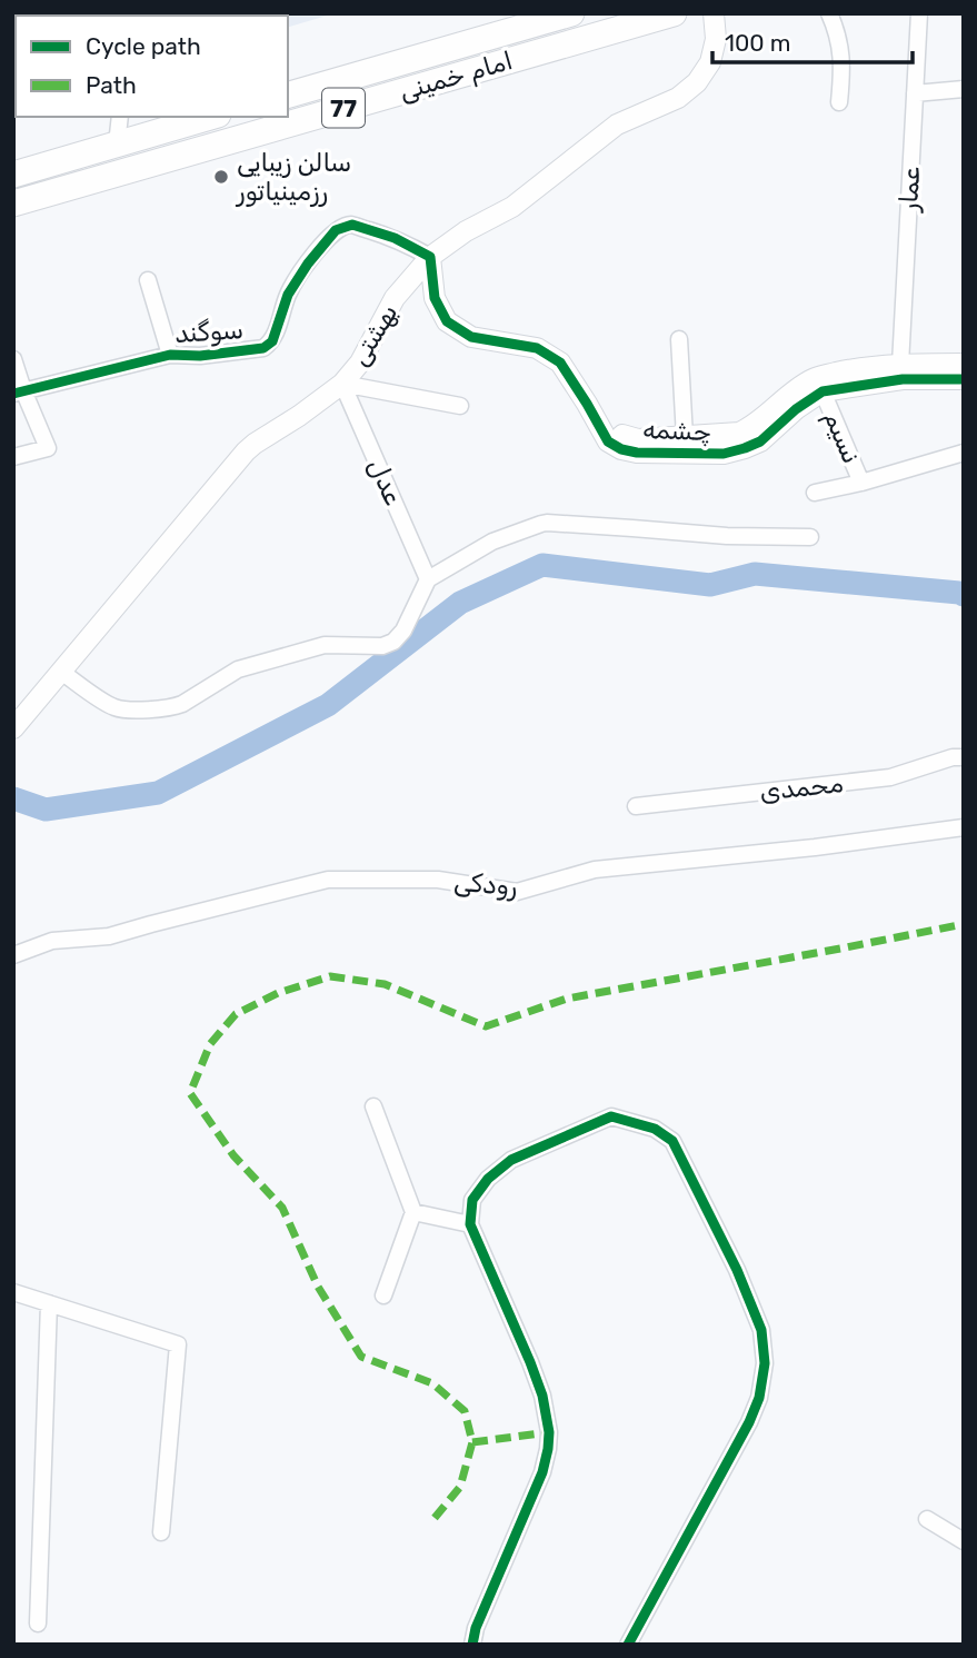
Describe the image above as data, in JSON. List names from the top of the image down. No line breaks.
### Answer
{"streets":{"highway":["امام خمینی","77"],"street":["عمار","سوگند","بهشتی","چشمه","نسیم","عدل","محمدی","رودکی"]},"crossings":[["عمار","چشمه"],["سوگند","بهشتی"],["سوگند","چشمه"],["بهشتی","چشمه"],["بهشتی","عدل"],["چشمه","نسیم"]],"places":["سالن زیبایی رزمینیاتور"],"legend":["Cycle path","Path"],"scale_bar":"100 m"}
